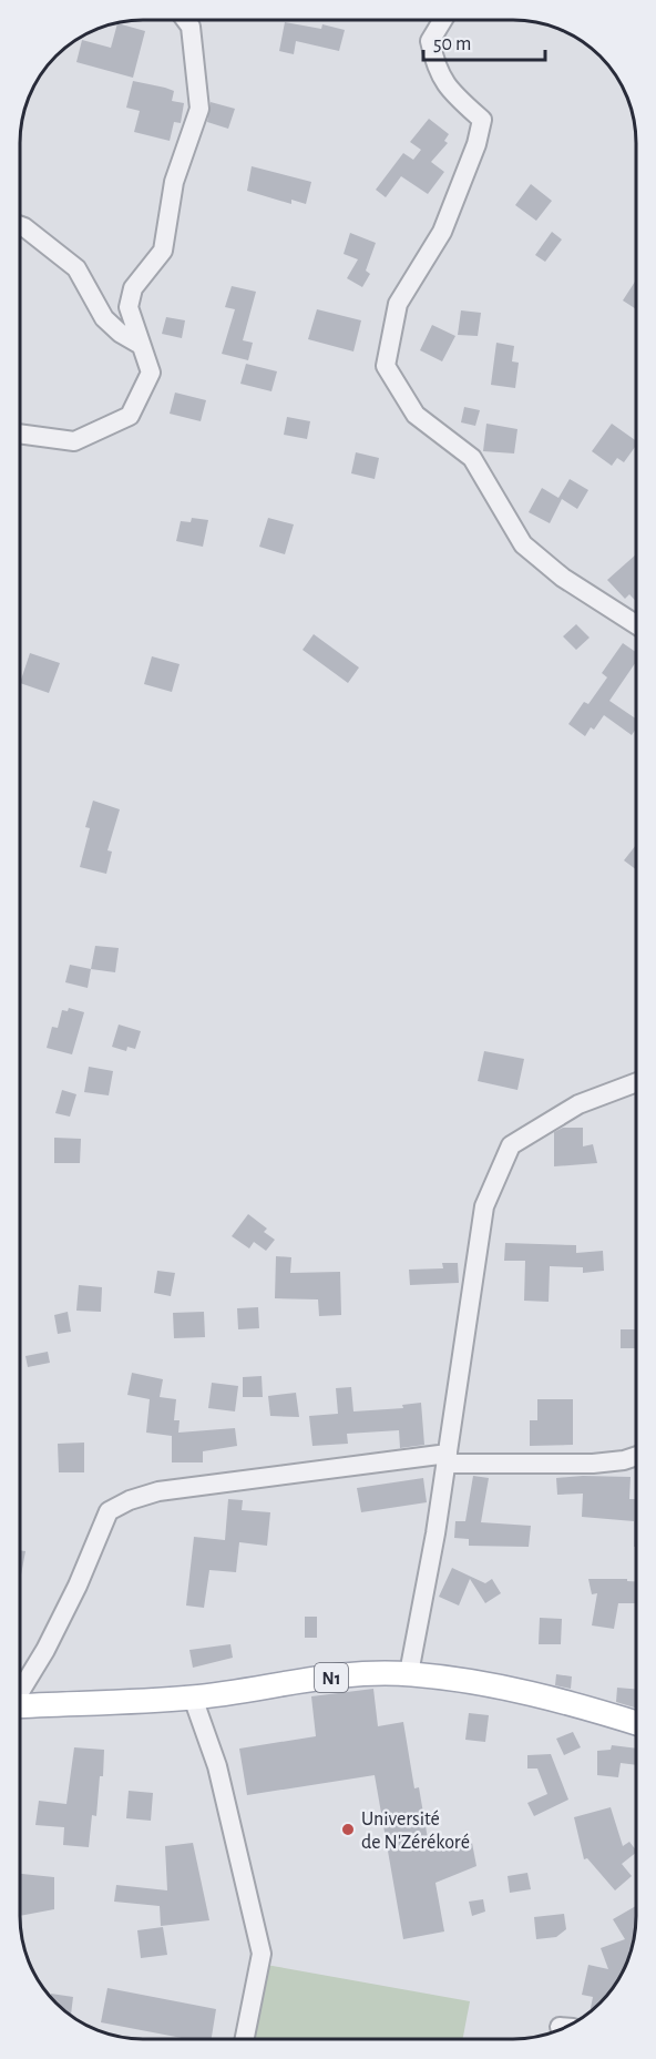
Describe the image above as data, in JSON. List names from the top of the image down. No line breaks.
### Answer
{"streets":{"main road":["N1"]},"places":["Université de N'Zérékoré"],"scale_bar":"50 m"}
